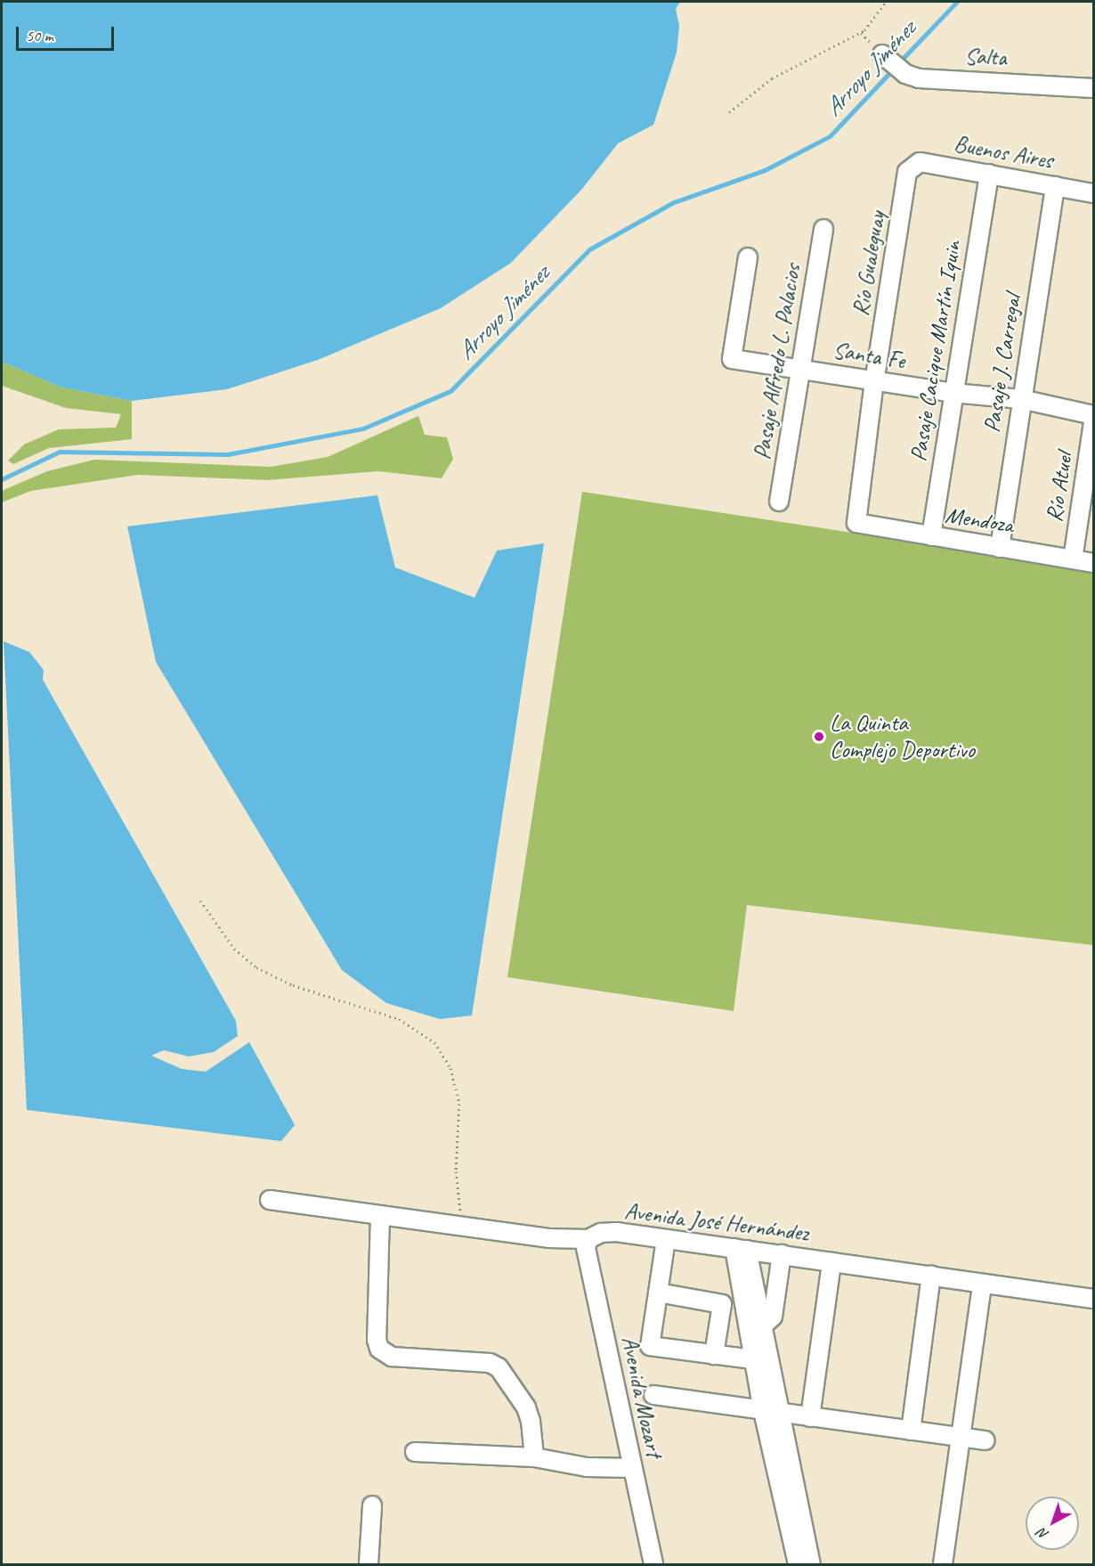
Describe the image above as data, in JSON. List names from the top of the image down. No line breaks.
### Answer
{"streets":{"street":["Salta","Buenos Aires","Río Gualeguay","Pasaje Cacique Martín Iquin","Santa Fe","Pasaje Alfredo L. Palacios","Pasaje J. Carregal","Río Atuel","Mendoza","Avenida José Hernández","Avenida Mozart"]},"crossings":[["Buenos Aires","Río Gualeguay"],["Buenos Aires","Pasaje Cacique Martín Iquin"],["Buenos Aires","Pasaje J. Carregal"],["Río Gualeguay","Santa Fe"],["Río Gualeguay","Mendoza"],["Pasaje Cacique Martín Iquin","Santa Fe"],["Pasaje Cacique Martín Iquin","Mendoza"],["Santa Fe","Pasaje Alfredo L. Palacios"],["Santa Fe","Pasaje J. Carregal"],["Pasaje J. Carregal","Mendoza"],["Río Atuel","Mendoza"],["Avenida José Hernández","Avenida Mozart"]],"water":["Arroyo Jiménez"],"places":["La Quinta Complejo Deportivo"],"scale_bar":"50 m","north":"bottom left"}
